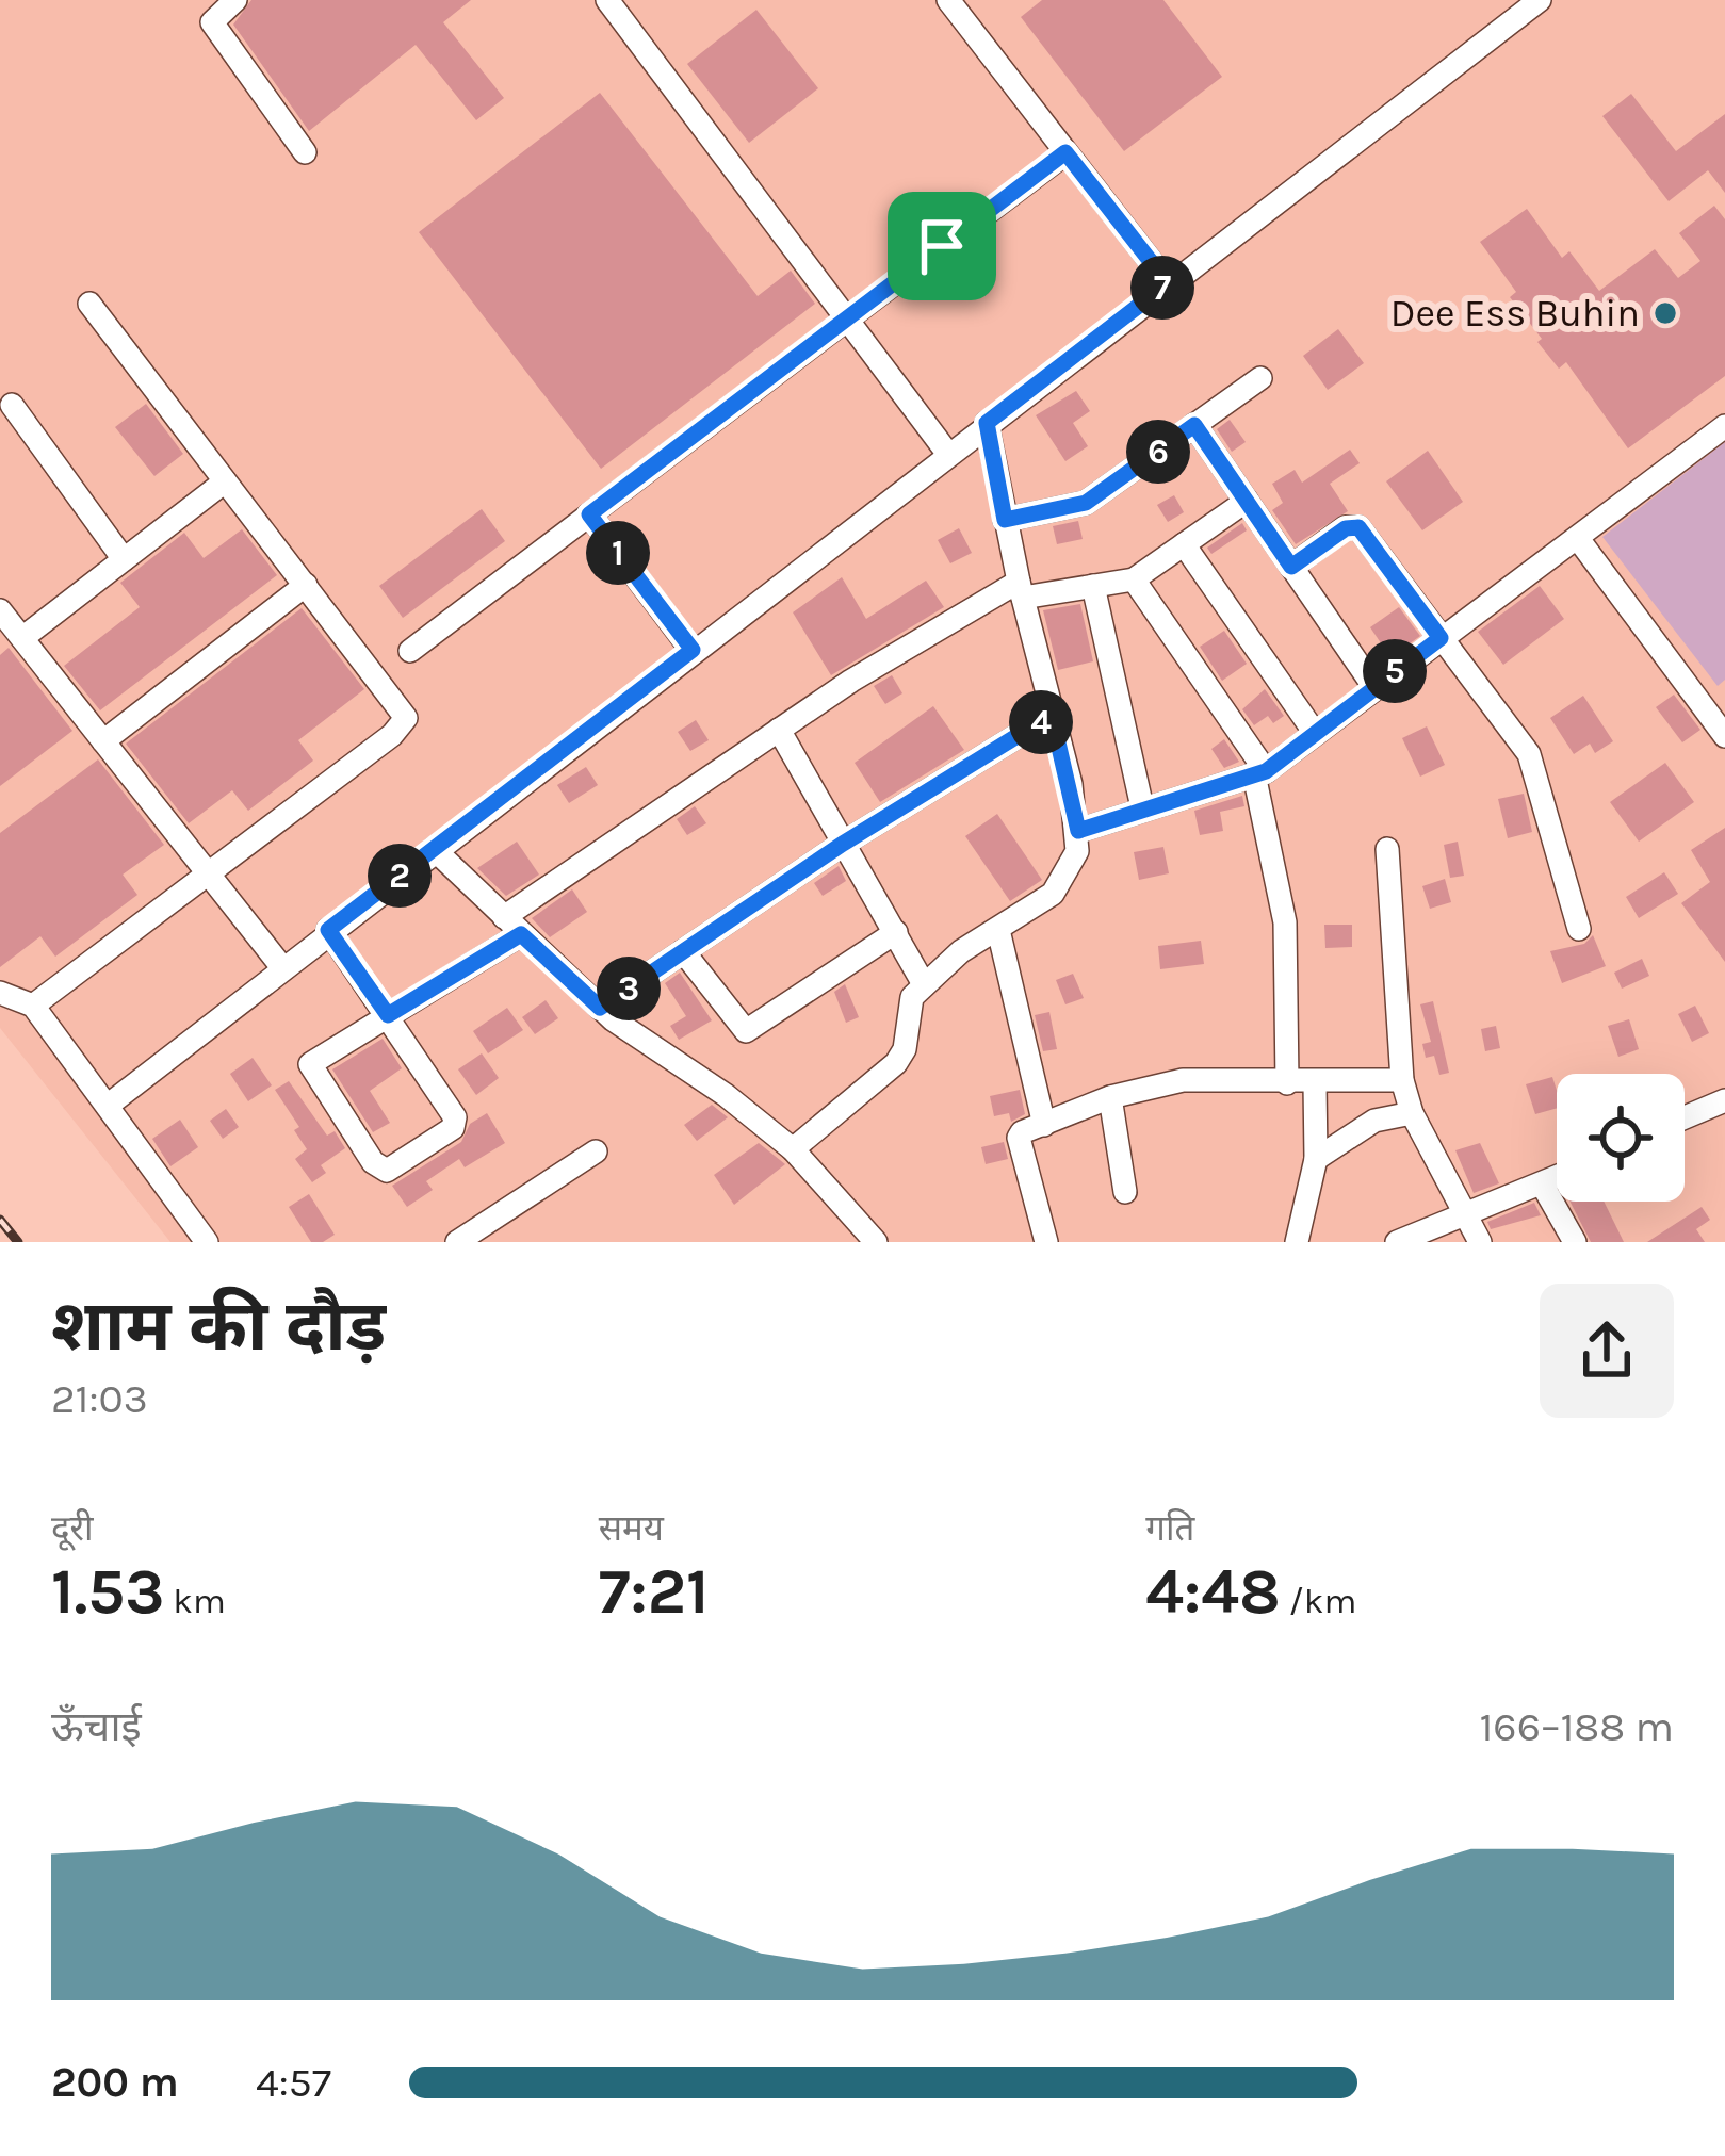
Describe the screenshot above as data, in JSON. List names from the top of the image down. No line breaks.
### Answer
{"places":["Dee Ess Buhin"],"page":{"pins":["7","6","1","5","4","2","3"],"heading":["शाम की दौड़","21:03"],"stats":[["दूरी","1.53 km"],["समय","7:21"],["गति","4:48 /km"]],"chart":["ऊँचाई","166–188 m"],"list":[{"name":"200 m","note":"4:57"}]}}
